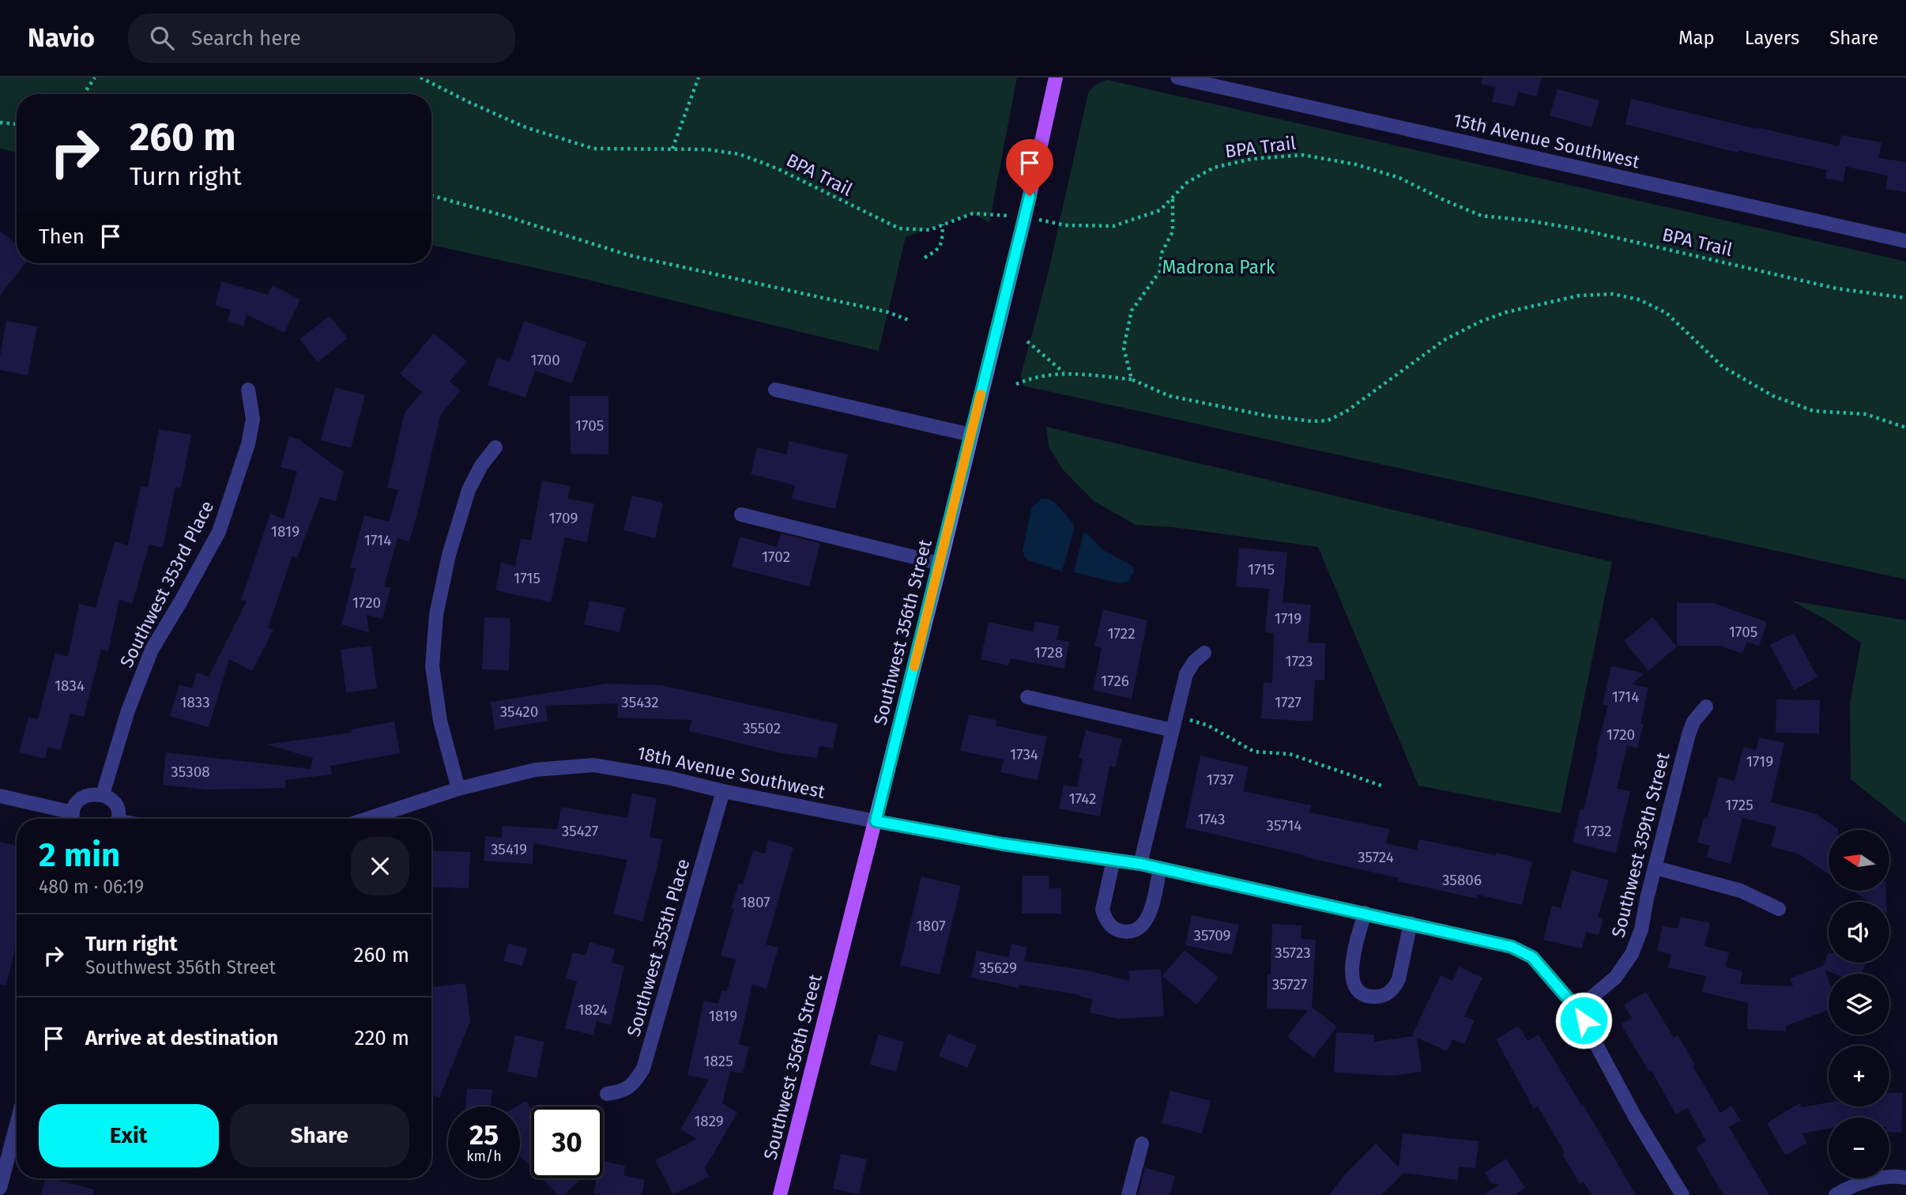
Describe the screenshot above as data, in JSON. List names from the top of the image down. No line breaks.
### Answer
{"streets":{"main road":["Southwest 356th Street"],"street":["15th Avenue Southwest","Southwest 353rd Place","18th Avenue Southwest","Southwest 359th Street","Southwest 355th Place"],"path":["BPA Trail"]},"crossings":[["BPA Trail","Southwest 356th Street"],["Southwest 356th Street","18th Avenue Southwest"],["18th Avenue Southwest","Southwest 359th Street"],["18th Avenue Southwest","Southwest 355th Place"]],"parks":["Madrona Park"],"house_numbers":["1700","1705","1709","1819","1714","1702","1715","1715","1720","1719","1705","1722","1728","1723","1726","1834","1714","1833","35432","1727","35420","35502","1720","1734","1719","35308","1737","1742","1725","1743","35714","35427","1732","35419","35724","35806","1807","1807","35709","35723","35629","35727","1824","1819","1825","1829"],"north":"left","page":{"header":"Navio","search":"Search here","nav":["Map","Layers","Share"],"turn":["260 m","Turn right"],"then":"Then","heading":["2 min","480 m · 06:19"],"map_buttons":["+","−"],"list":[{"name":"Turn right","note":"Southwest 356th Street","value":"260 m"},{"name":"Arrive at destination","value":"220 m"}],"buttons":["Exit","Share"],"speed":"25 km/h","limit":"30"}}
